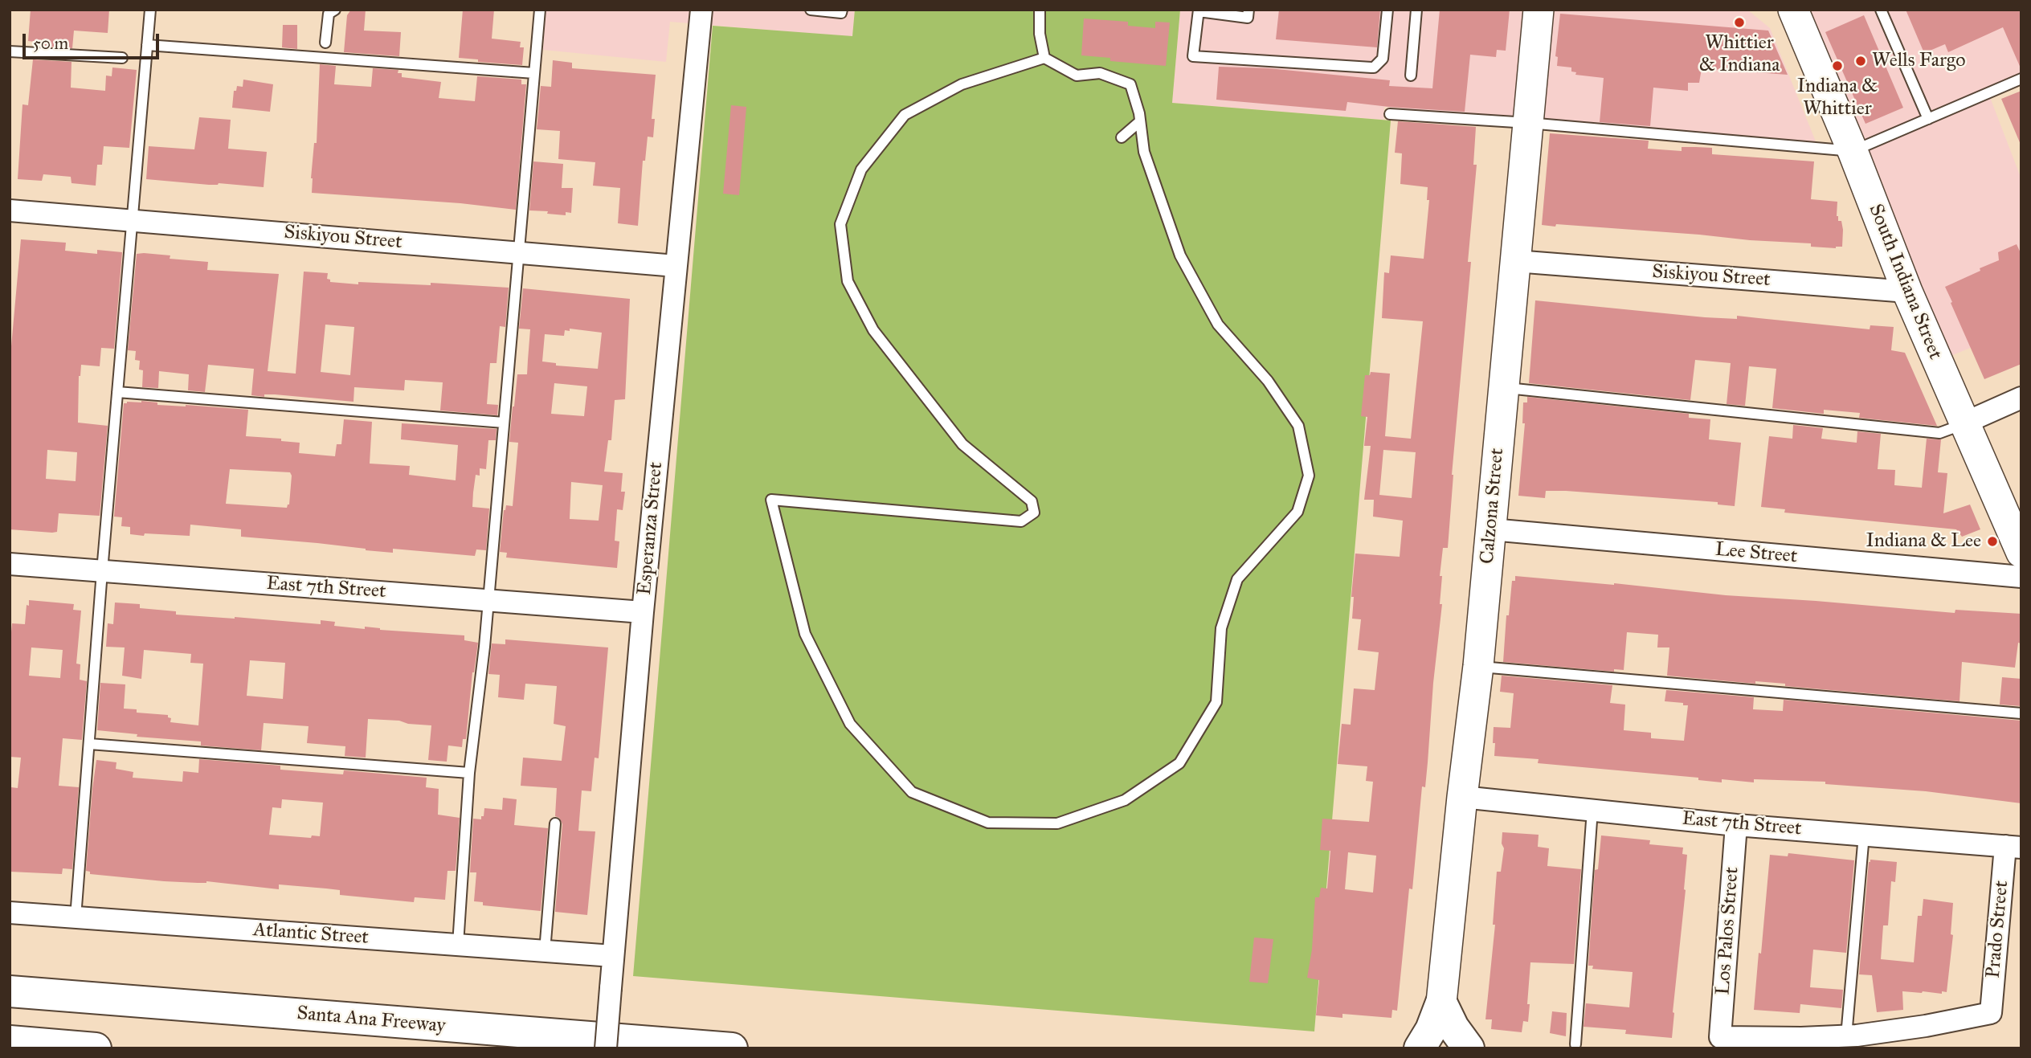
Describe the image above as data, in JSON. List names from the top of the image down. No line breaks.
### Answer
{"streets":{"highway":["Santa Ana Freeway"],"street":["Siskiyou Street","South Indiana Street","Calzona Street","Esperanza Street","Lee Street","East 7th Street","Prado Street","Los Palos Street","Atlantic Street"]},"crossings":[["Siskiyou Street","South Indiana Street"],["Siskiyou Street","Calzona Street"],["Siskiyou Street","Esperanza Street"],["Calzona Street","Lee Street"],["Calzona Street","East 7th Street"],["Esperanza Street","East 7th Street"],["Esperanza Street","Atlantic Street"],["East 7th Street","Prado Street"],["East 7th Street","Los Palos Street"],["Prado Street","Los Palos Street"]],"places":["Whittier & Indiana","Wells Fargo","Indiana & Whittier","Indiana & Lee"],"scale_bar":"50 m"}
